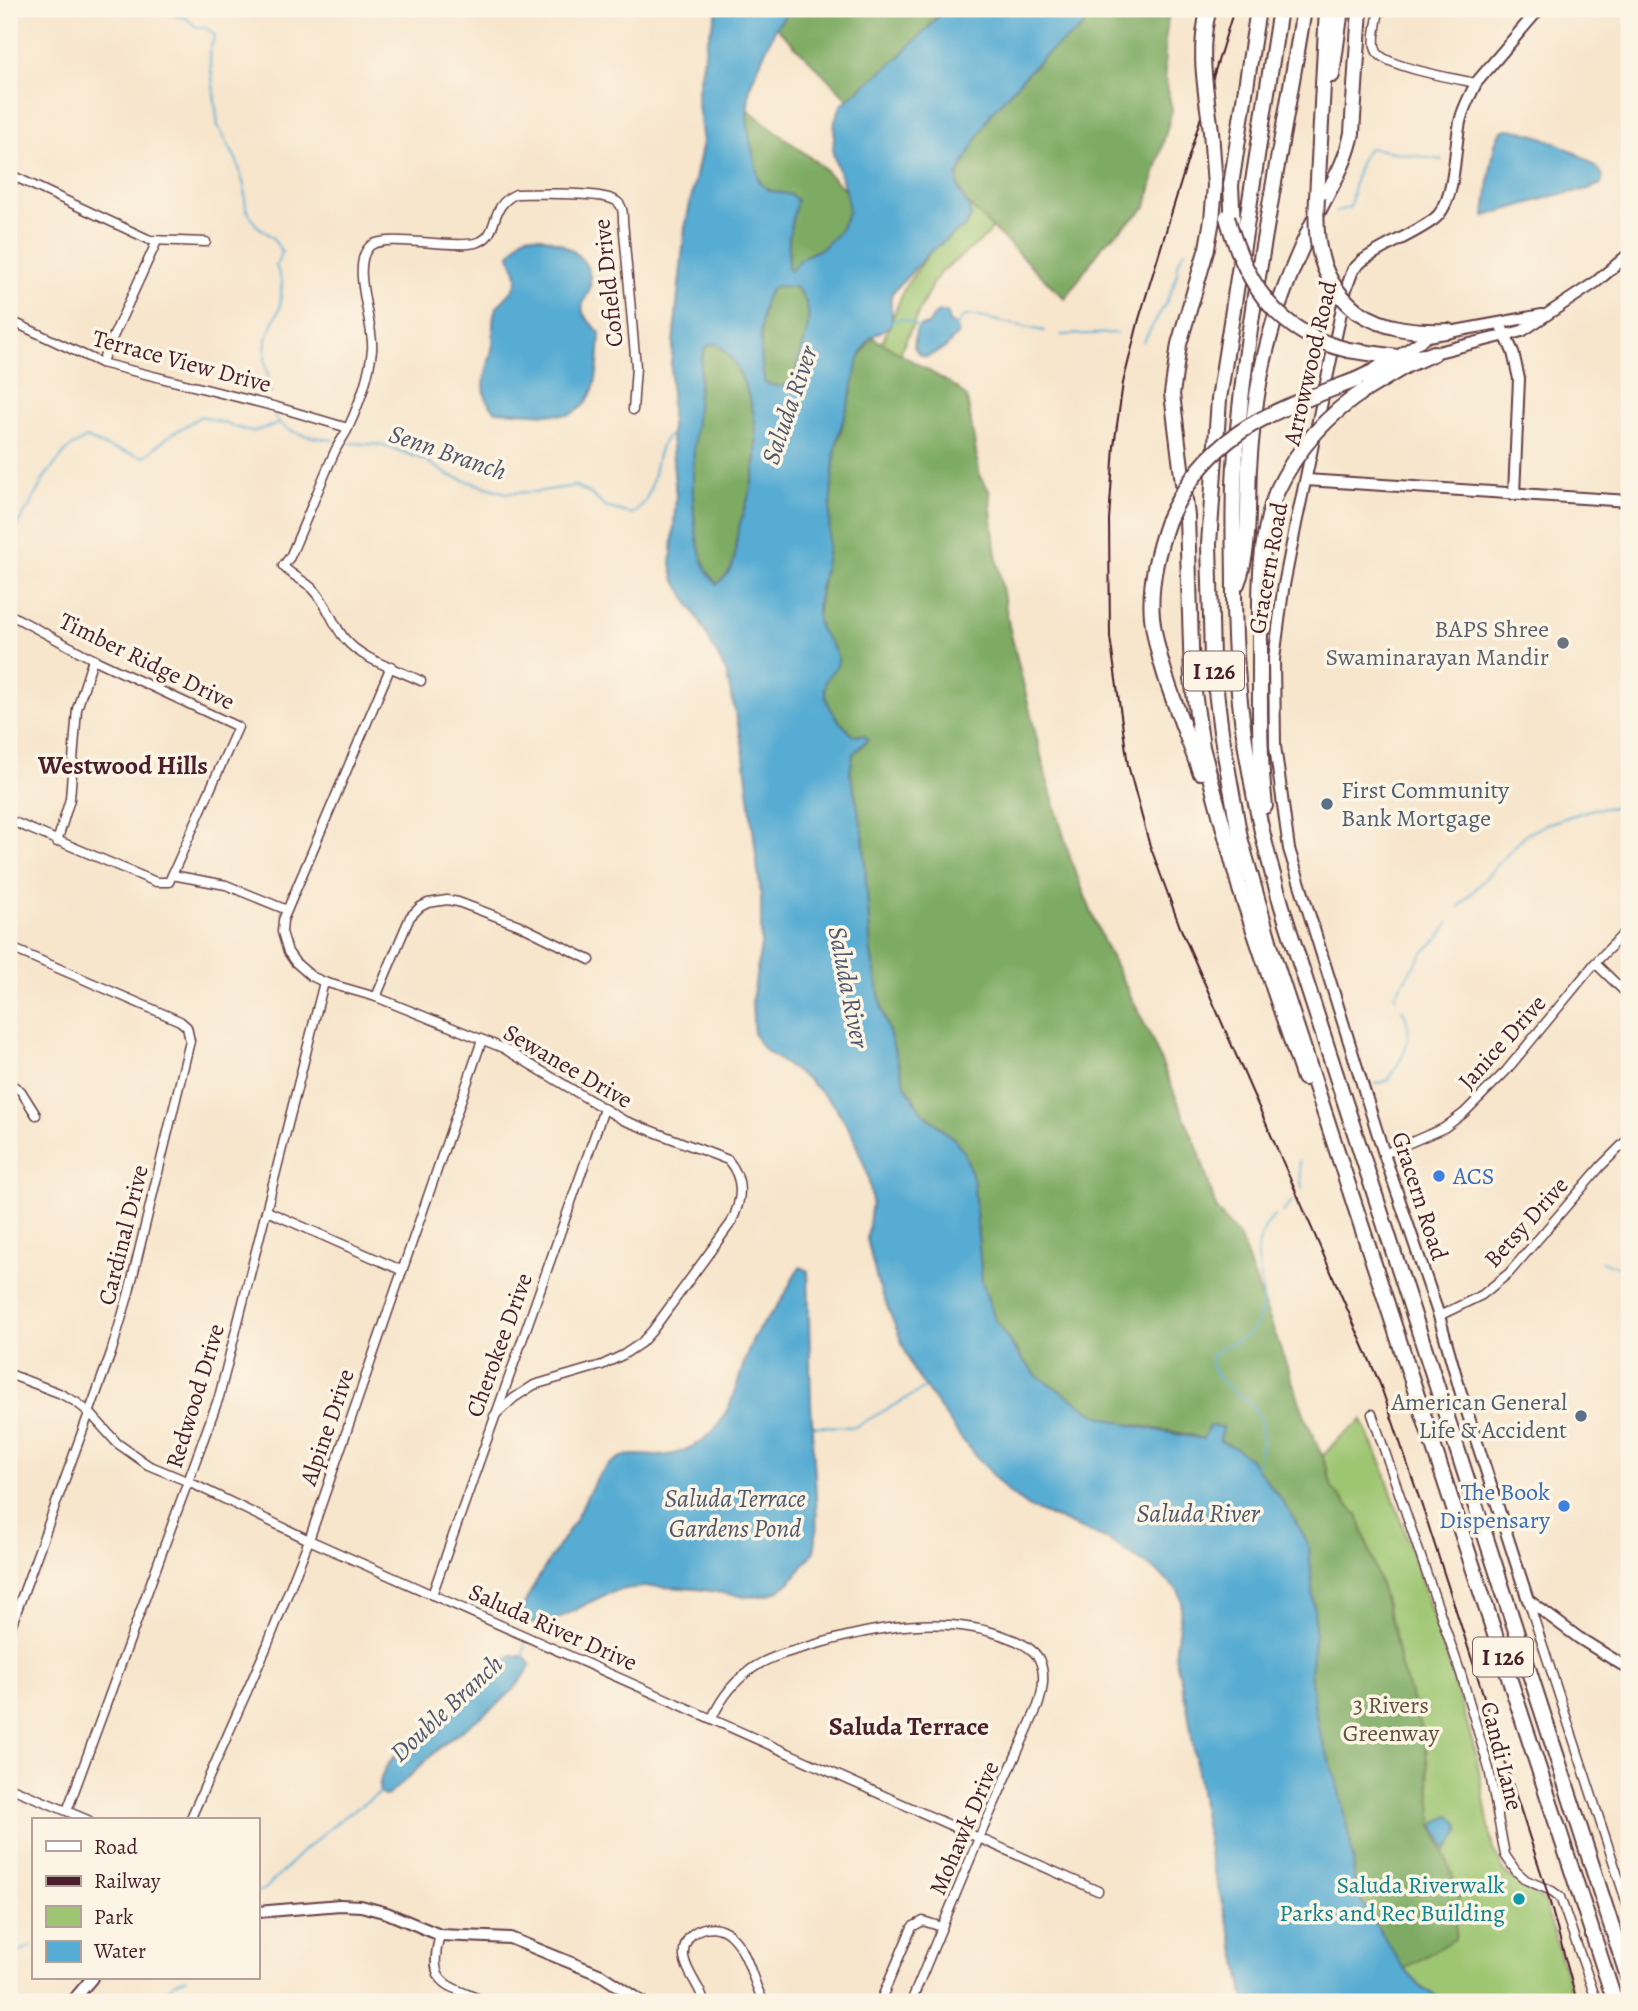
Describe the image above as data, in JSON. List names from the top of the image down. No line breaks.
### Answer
{"streets":{"highway":["I 126"],"street":["Cofield Drive","Terrace View Drive","Arrowwood Road","Gracern Road","Timber Ridge Drive","Janice Drive","Sewanee Drive","Betsy Drive","Cardinal Drive","Cherokee Drive","Redwood Drive","Alpine Drive","Saluda River Drive","Candi Lane","Mohawk Drive"]},"crossings":[["Cofield Drive","Terrace View Drive"],["Cofield Drive","Sewanee Drive"],["Arrowwood Road","Gracern Road"],["Gracern Road","Janice Drive"],["Gracern Road","Betsy Drive"],["Sewanee Drive","Cherokee Drive"],["Sewanee Drive","Redwood Drive"],["Sewanee Drive","Alpine Drive"],["Cardinal Drive","Saluda River Drive"],["Cherokee Drive","Saluda River Drive"],["Redwood Drive","Saluda River Drive"],["Alpine Drive","Saluda River Drive"],["Saluda River Drive","Mohawk Drive"]],"districts":["Westwood Hills","Saluda Terrace"],"water":["Saluda River","Senn Branch","Saluda Terrace Gardens Pond","Double Branch"],"parks":["3 Rivers Greenway"],"places":["BAPS Shree Swaminarayan Mandir","First Community Bank Mortgage","ACS","American General Life & Accident","The Book Dispensary","Saluda Riverwalk Parks and Rec Building"],"legend":["Road","Railway","Park","Water"]}
